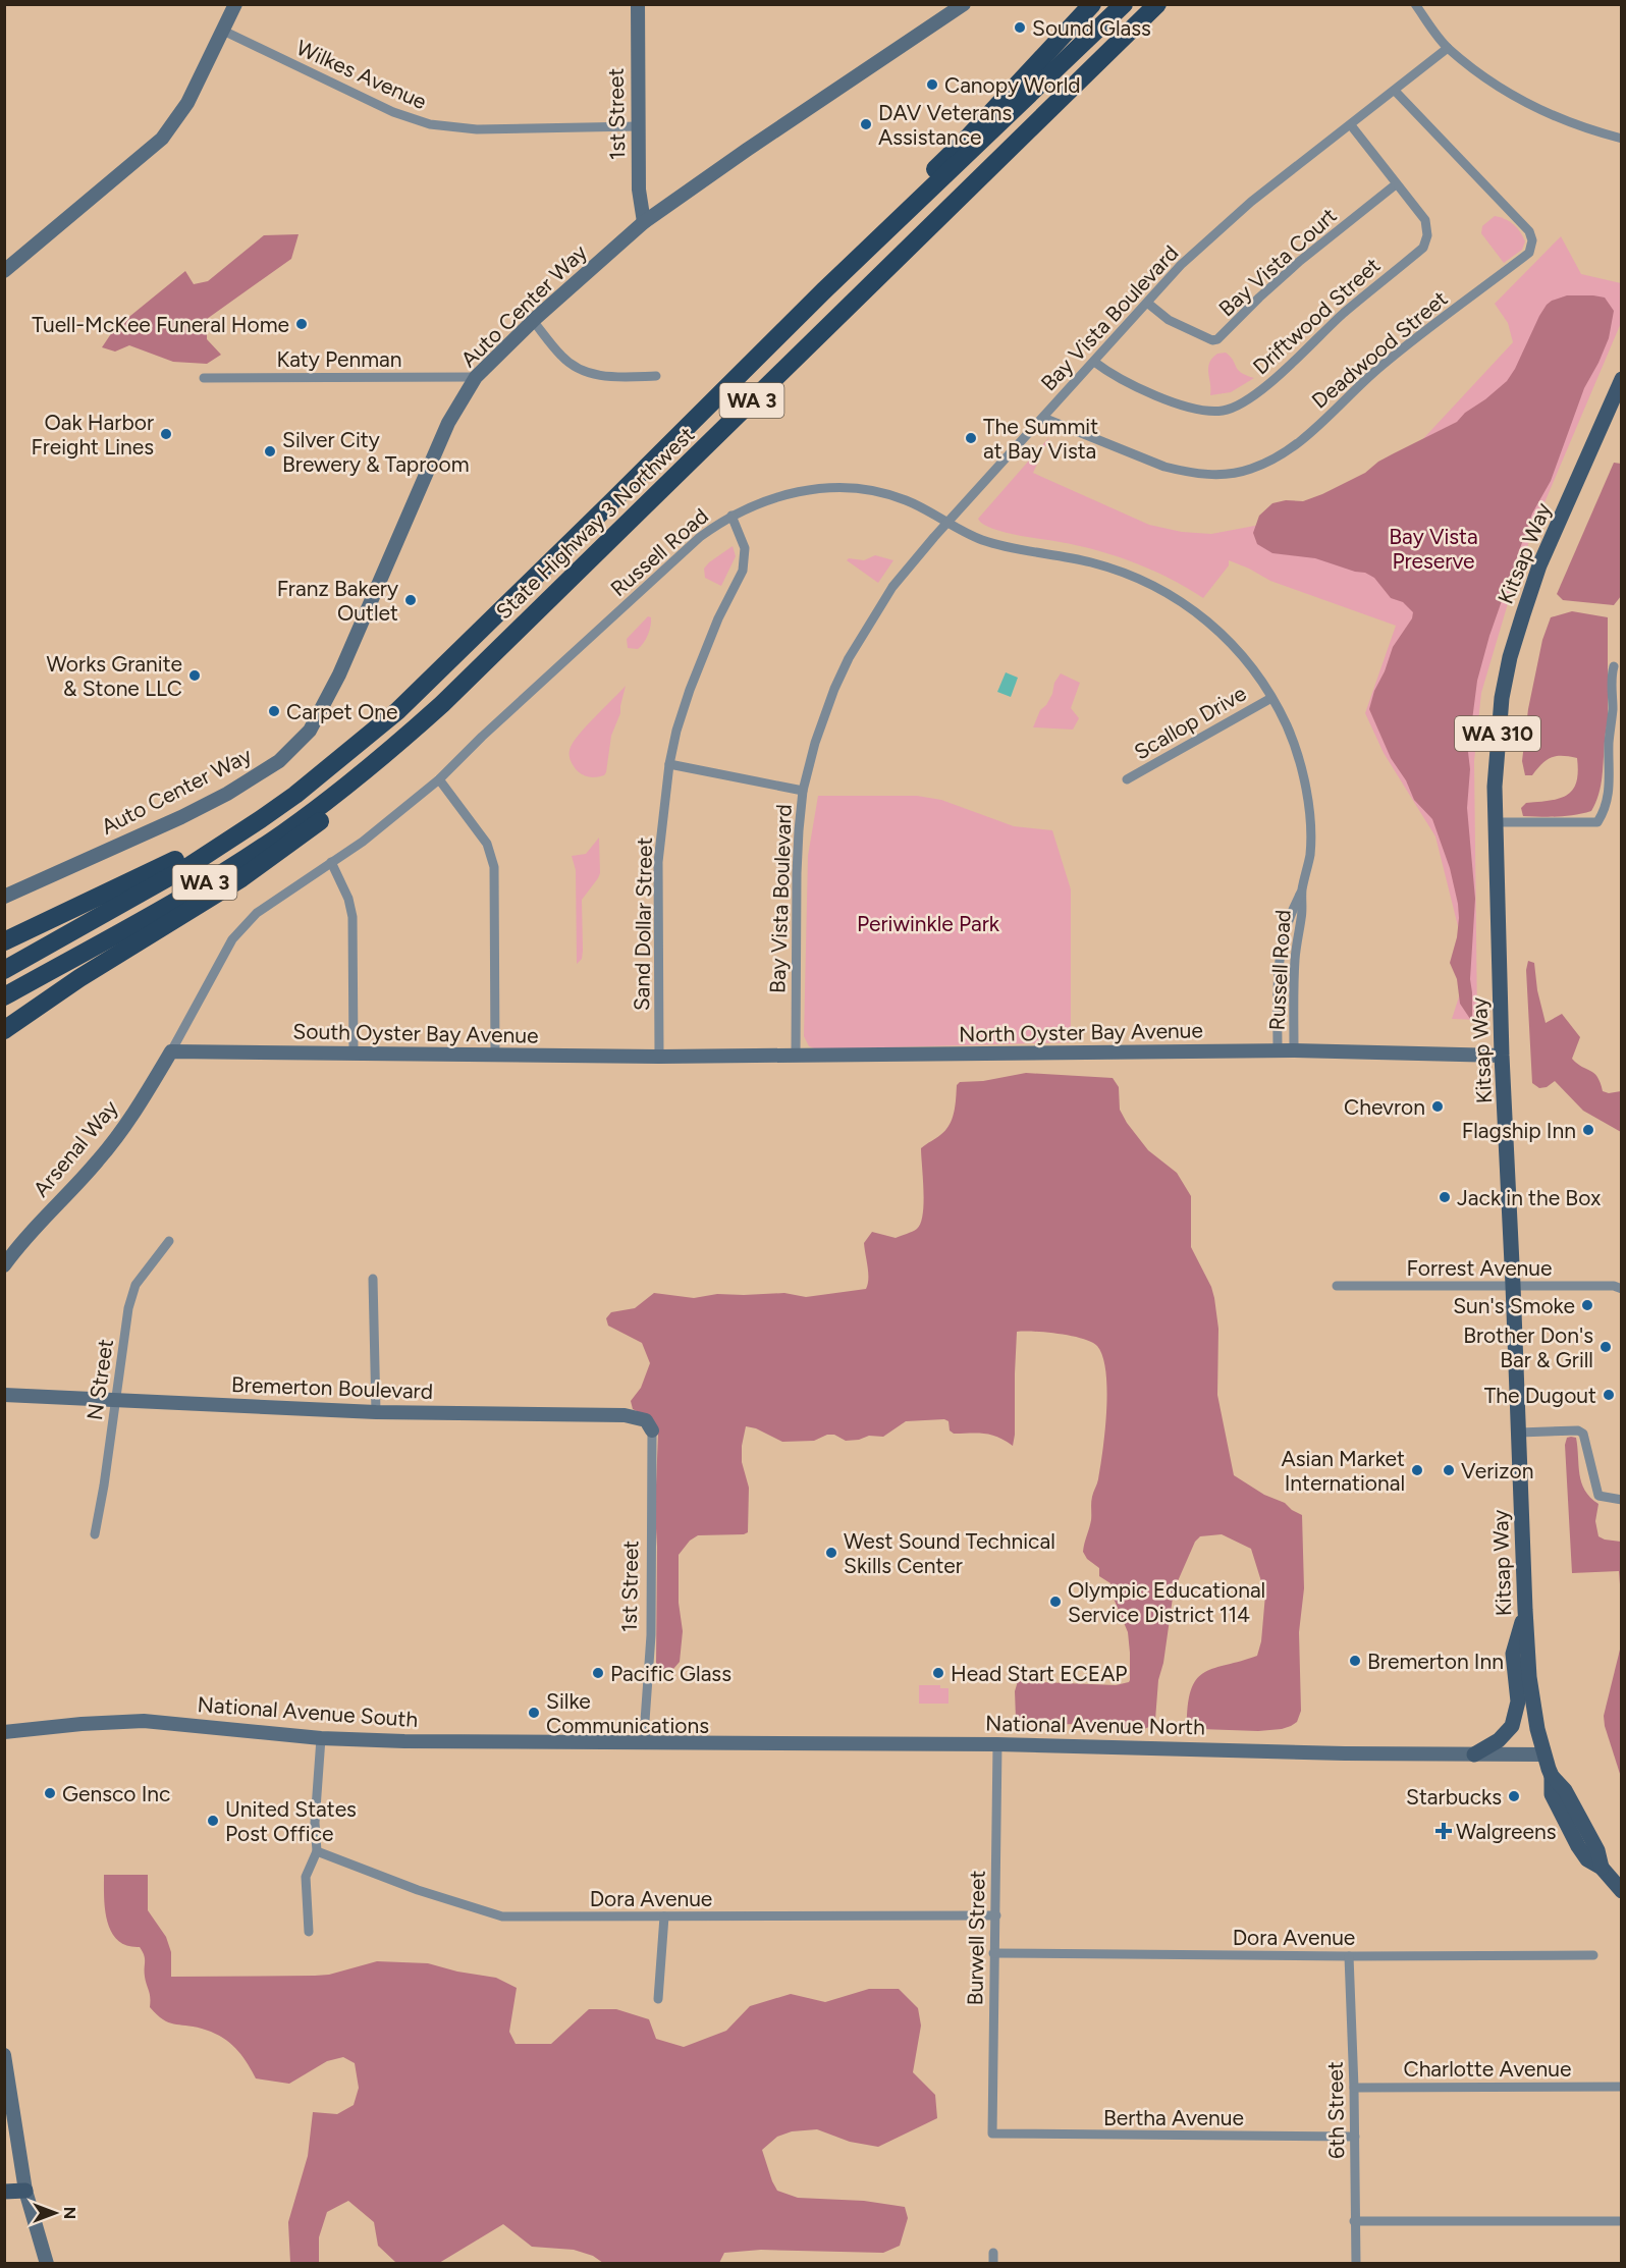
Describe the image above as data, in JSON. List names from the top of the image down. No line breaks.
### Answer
{"streets":{"highway":["WA 3","State Highway 3 Northwest"],"main road":["Kitsap Way","WA 310"],"street":["Wilkes Avenue","1st Street","Bay Vista Court","Auto Center Way","Driftwood Street","Bay Vista Boulevard","Deadwood Street","Katy Penman","Russell Road","Scallop Drive","Sand Dollar Street","North Oyster Bay Avenue","South Oyster Bay Avenue","Arsenal Way","Forrest Avenue","N Street","Bremerton Boulevard","National Avenue South","National Avenue North","Dora Avenue","Burwell Street","Charlotte Avenue","6th Street","Bertha Avenue"]},"crossings":[["Wilkes Avenue","1st Street"],["1st Street","Auto Center Way"],["1st Street","Bremerton Boulevard"],["1st Street","National Avenue South"],["1st Street","National Avenue North"],["Bay Vista Court","Driftwood Street"],["Bay Vista Court","Bay Vista Boulevard"],["Auto Center Way","Katy Penman"],["Driftwood Street","Bay Vista Boulevard"],["Bay Vista Boulevard","Deadwood Street"],["Bay Vista Boulevard","Russell Road"],["Bay Vista Boulevard","North Oyster Bay Avenue"],["Russell Road","Scallop Drive"],["Russell Road","Sand Dollar Street"],["Russell Road","North Oyster Bay Avenue"],["Russell Road","South Oyster Bay Avenue"],["Russell Road","Arsenal Way"],["Kitsap Way","North Oyster Bay Avenue"],["Kitsap Way","Forrest Avenue"],["Kitsap Way","National Avenue North"],["Sand Dollar Street","North Oyster Bay Avenue"],["Sand Dollar Street","South Oyster Bay Avenue"],["North Oyster Bay Avenue","South Oyster Bay Avenue"],["South Oyster Bay Avenue","Arsenal Way"],["N Street","Bremerton Boulevard"],["National Avenue South","National Avenue North"],["National Avenue North","Burwell Street"],["Dora Avenue","Burwell Street"],["Dora Avenue","6th Street"],["Burwell Street","Bertha Avenue"],["Charlotte Avenue","6th Street"],["6th Street","Bertha Avenue"]],"parks":["Bay Vista Preserve","Periwinkle Park"],"places":{"other":["Sound Glass","Canopy World","DAV Veterans Assistance","Tuell-McKee Funeral Home","Oak Harbor Freight Lines","The Summit at Bay Vista","Silver City Brewery & Taproom","Franz Bakery Outlet","Works Granite & Stone LLC","Carpet One","Chevron","Flagship Inn","Jack in the Box","Sun's Smoke","Brother Don's Bar & Grill","The Dugout","Asian Market International","Verizon","West Sound Technical Skills Center","Olympic Educational Service District 114","Bremerton Inn","Pacific Glass","Head Start ECEAP","Silke Communications","Gensco Inc","Starbucks","United States Post Office"],"health":["Walgreens"]},"north":"right"}
